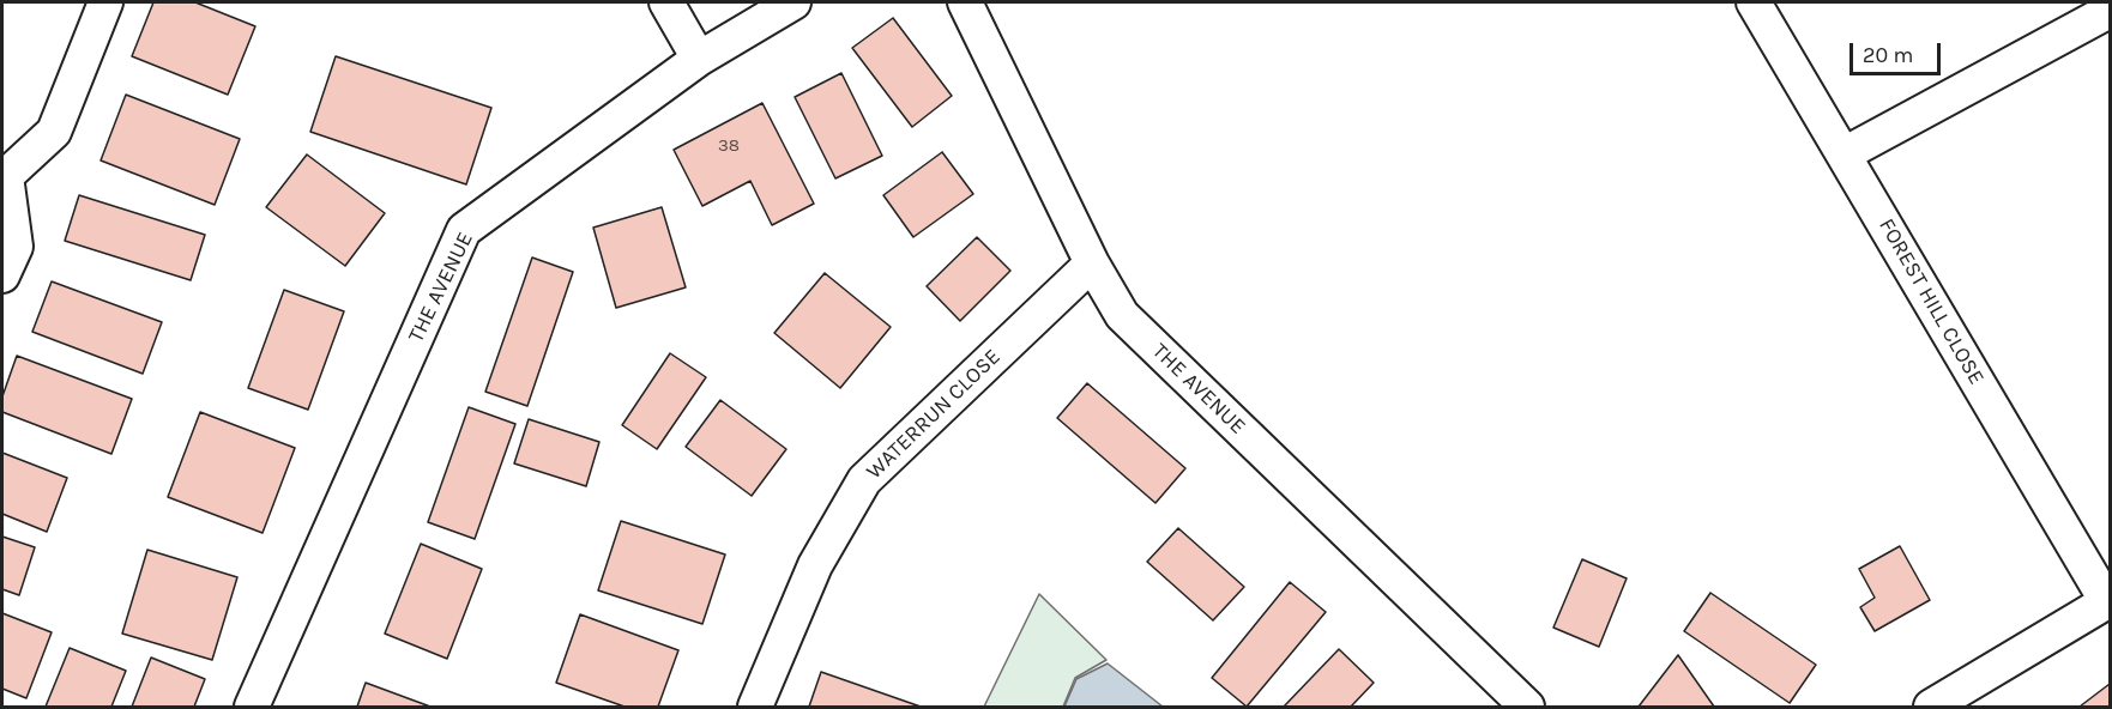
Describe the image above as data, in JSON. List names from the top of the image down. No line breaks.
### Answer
{"streets":{"street":["THE AVENUE","FOREST HILL CLOSE","WATERRUN CLOSE"]},"crossings":[["THE AVENUE","WATERRUN CLOSE"]],"house_numbers":["38"],"scale_bar":"20 m"}
